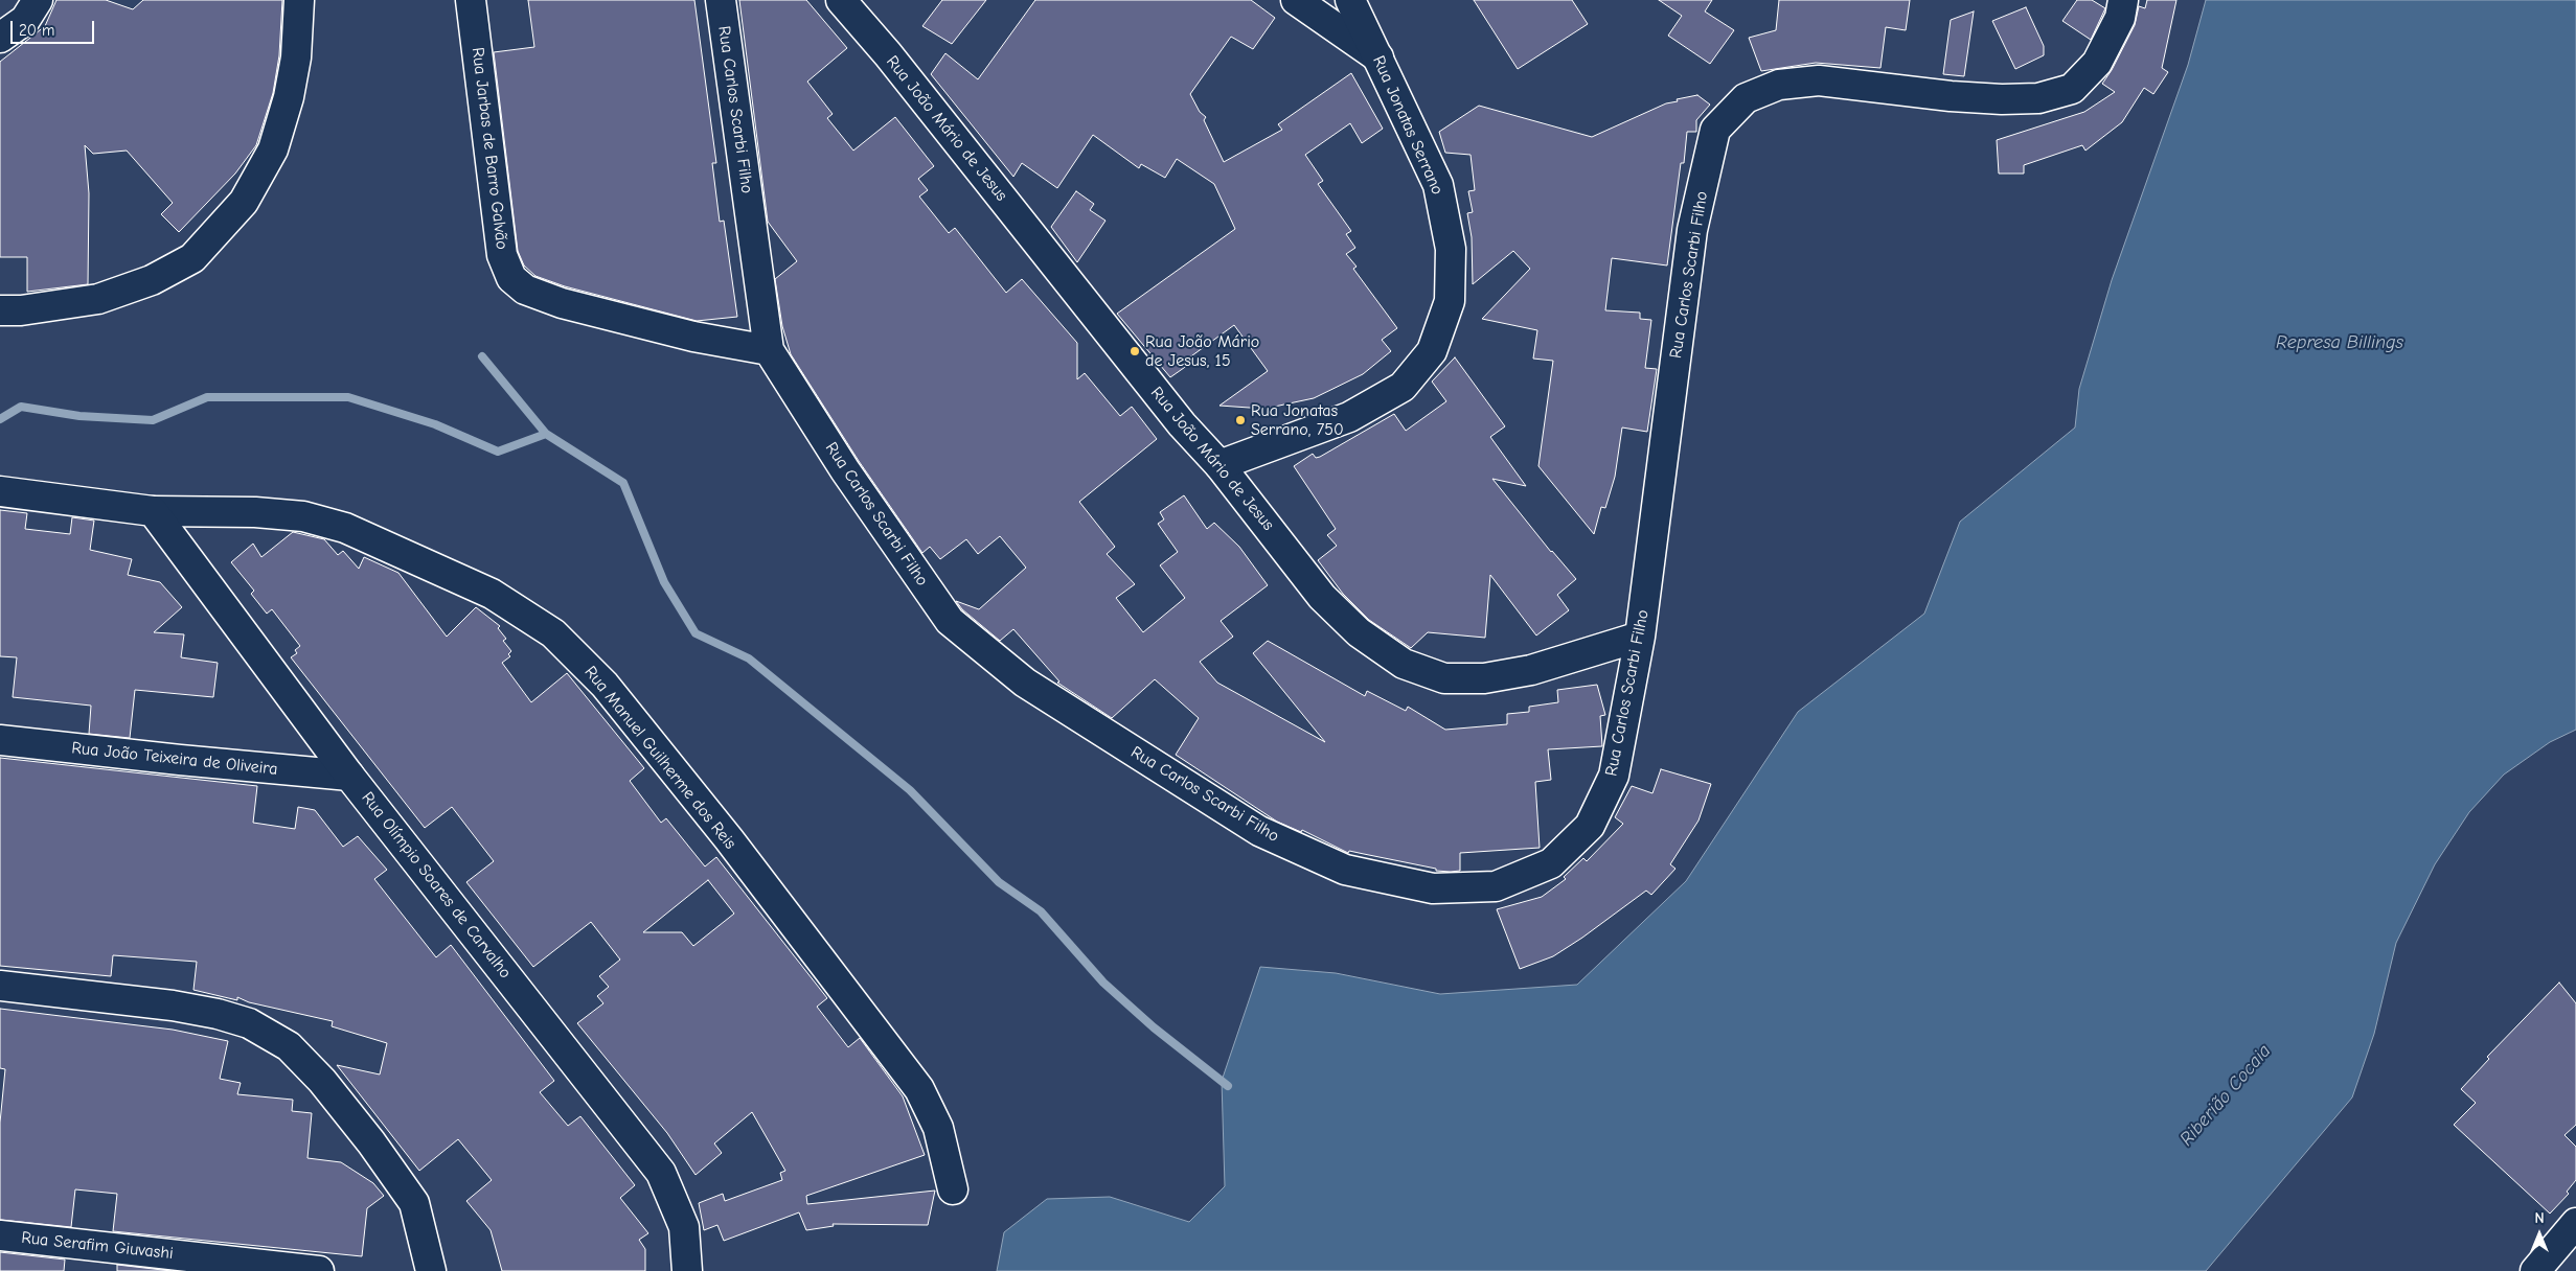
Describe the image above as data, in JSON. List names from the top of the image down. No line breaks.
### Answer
{"streets":{"street":["Rua Carlos Scarbi Filho","Rua Jonatas Serrano","Rua João Mário de Jesus","Rua Jarbas de Barro Galvão","Rua Manuel Guilherme dos Reis","Rua João Teixeira de Oliveira","Rua Olímpio Soares de Carvalho","Rua Serafim Giuvashi"]},"crossings":[["Rua Carlos Scarbi Filho","Rua João Mário de Jesus"],["Rua Carlos Scarbi Filho","Rua Jarbas de Barro Galvão"],["Rua Jonatas Serrano","Rua João Mário de Jesus"],["Rua Manuel Guilherme dos Reis","Rua Olímpio Soares de Carvalho"],["Rua João Teixeira de Oliveira","Rua Olímpio Soares de Carvalho"]],"water":["Represa Billings","Riberião Cocaia"],"places":["Rua João Mário de Jesus, 15","Rua Jonatas Serrano, 750"],"scale_bar":"20 m","north":"top"}
